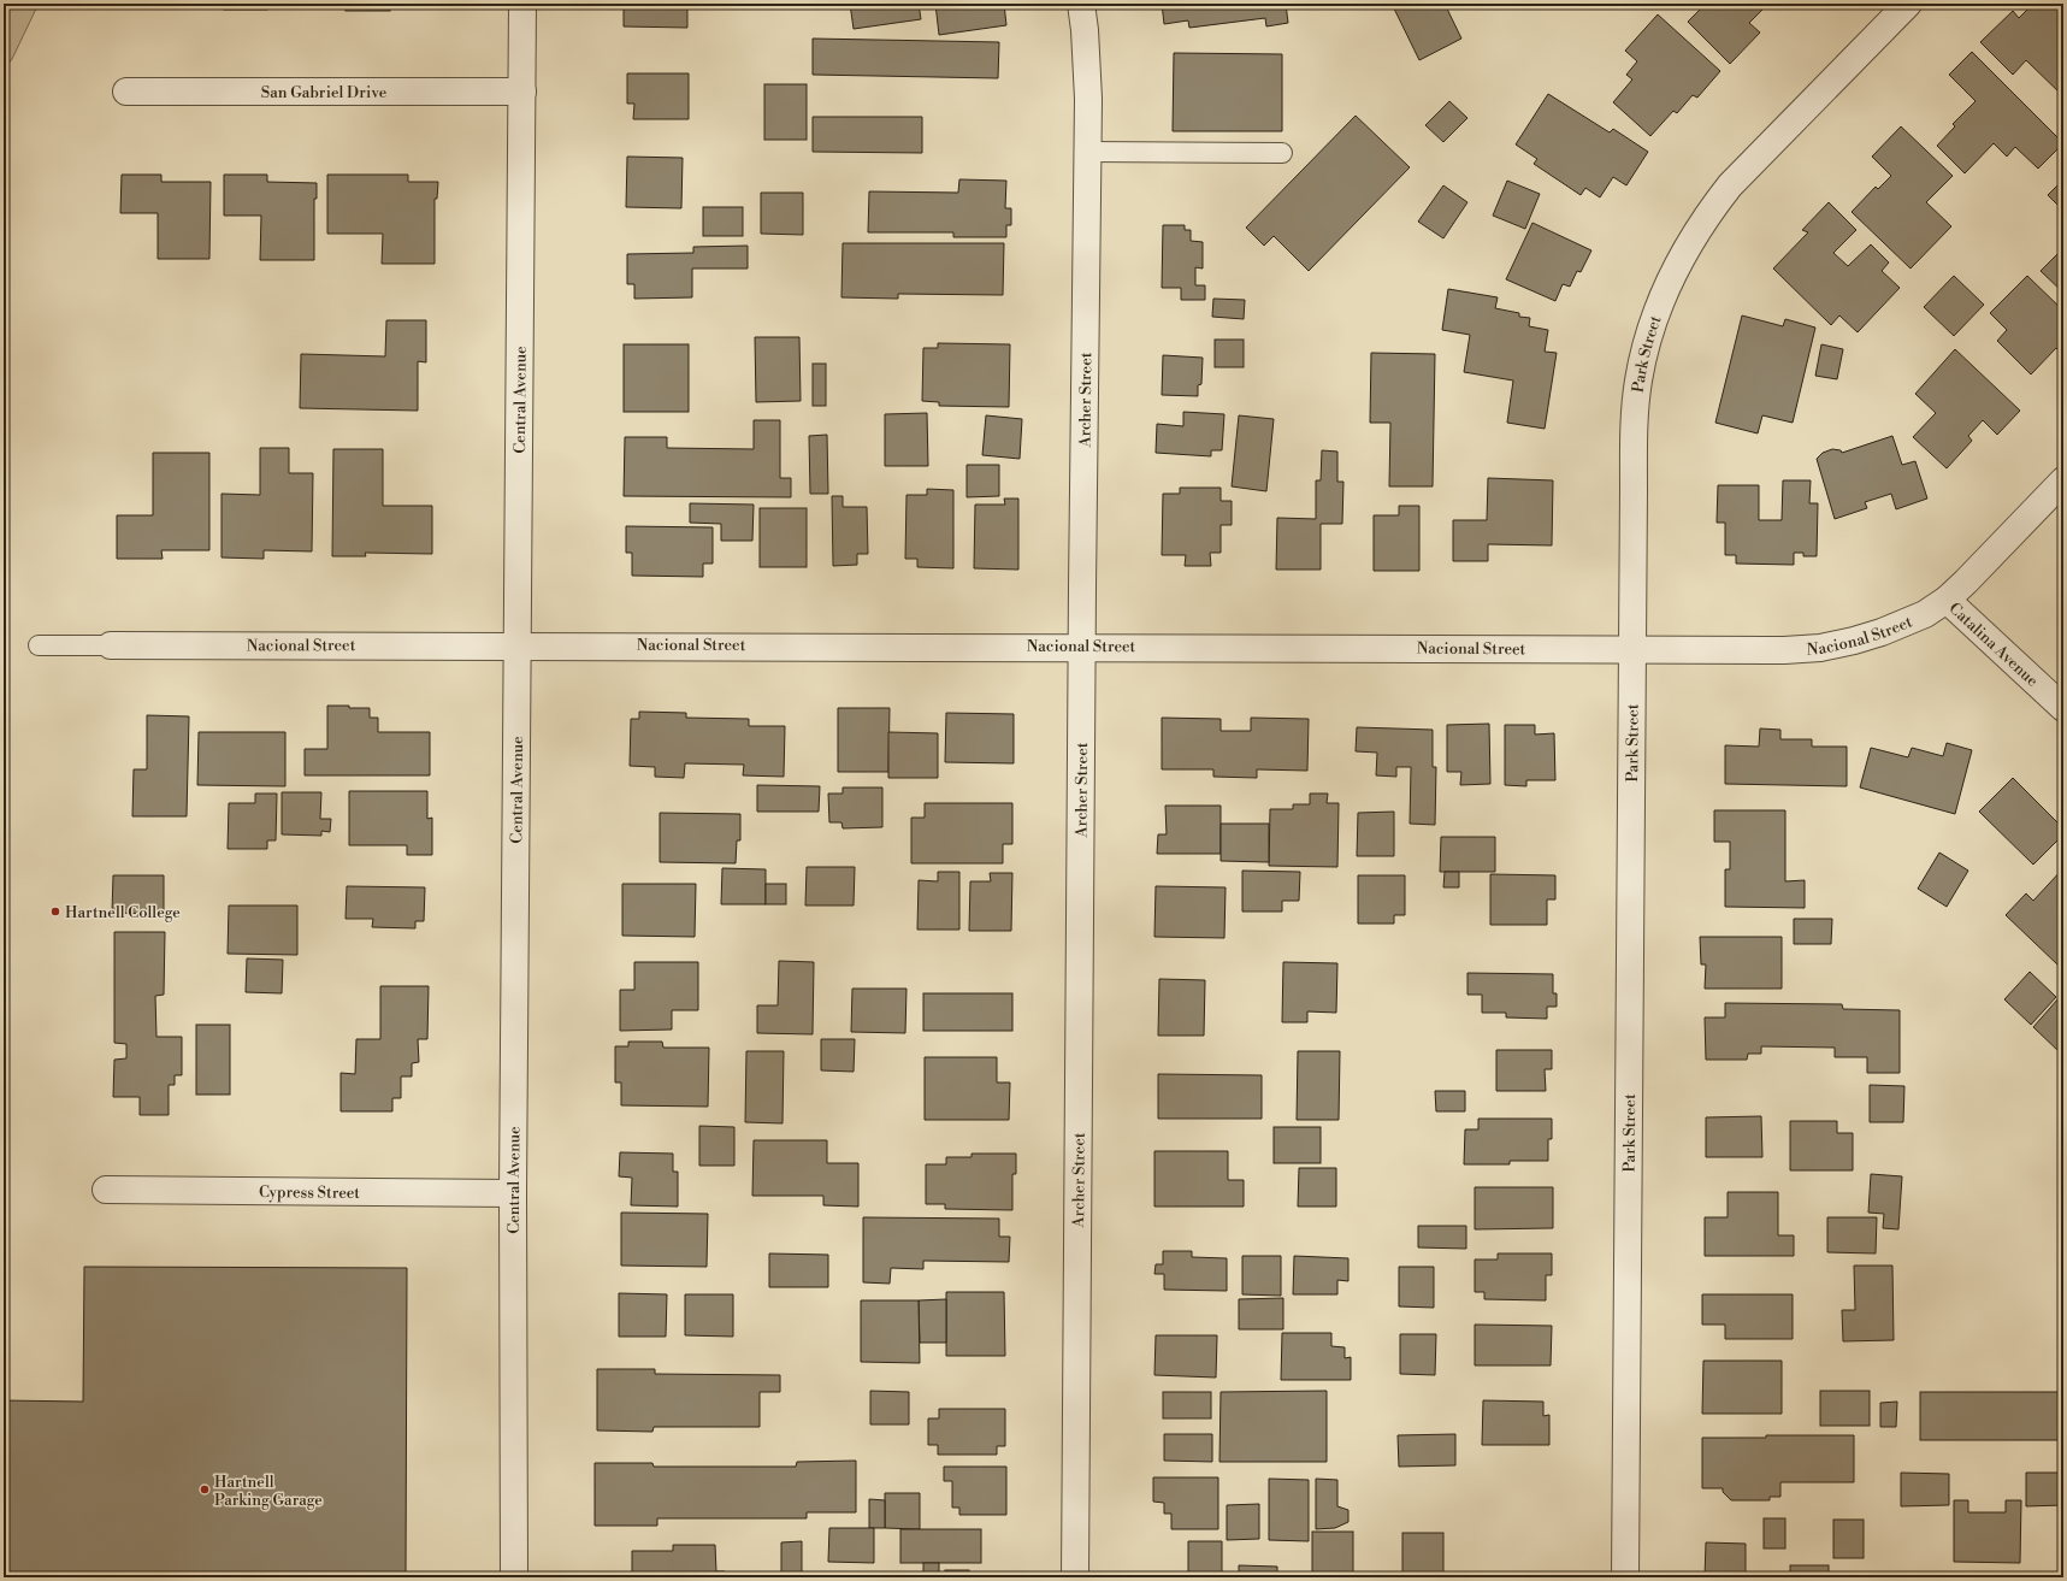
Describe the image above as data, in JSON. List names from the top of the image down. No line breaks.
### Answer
{"streets":{"street":["San Gabriel Drive","Park Street","Archer Street","Central Avenue","Nacional Street","Catalina Avenue","Cypress Street"]},"crossings":[["San Gabriel Drive","Central Avenue"],["Park Street","Nacional Street"],["Archer Street","Nacional Street"],["Central Avenue","Nacional Street"],["Central Avenue","Cypress Street"],["Nacional Street","Catalina Avenue"]],"places":["Hartnell College","Hartnell Parking Garage"]}
